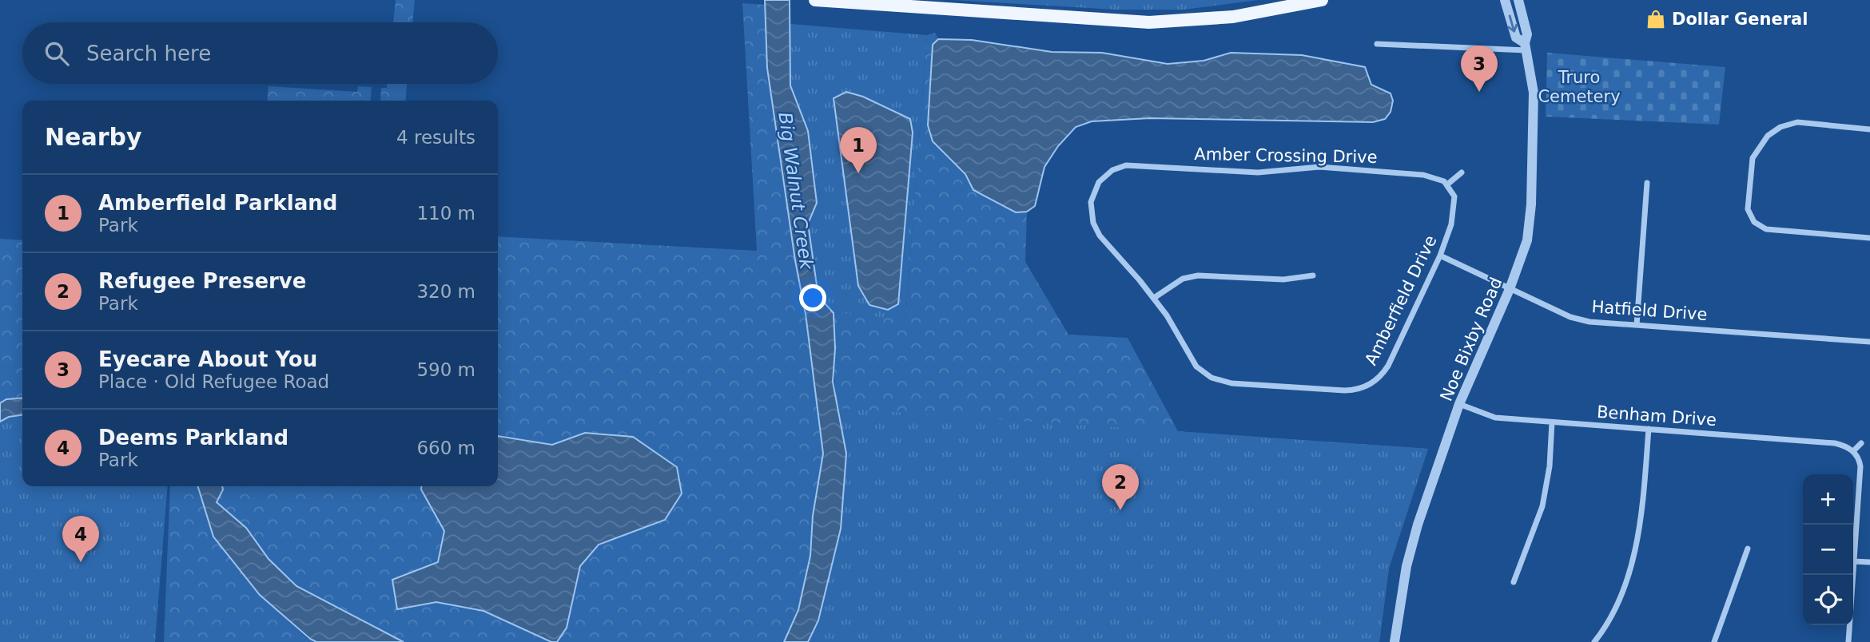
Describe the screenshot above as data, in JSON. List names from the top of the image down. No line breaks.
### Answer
{"streets":{"street":["Amber Crossing Drive","Amberfield Drive","Hatfield Drive","Noe Bixby Road","Benham Drive"]},"crossings":[["Amber Crossing Drive","Amberfield Drive"],["Amberfield Drive","Hatfield Drive"],["Hatfield Drive","Noe Bixby Road"],["Noe Bixby Road","Benham Drive"]],"water":["Big Walnut Creek"],"parks":["Truro Cemetery"],"places":{"shop":["Dollar General"]},"page":{"search":"Search here","pins":["3","1","2","4"],"heading":["Nearby","4 results"],"list":[{"mark":"1","name":"Amberfield Parkland","note":"Park","value":"110 m"},{"mark":"2","name":"Refugee Preserve","note":"Park","value":"320 m"},{"mark":"3","name":"Eyecare About You","note":"Place · Old Refugee Road","value":"590 m"},{"mark":"4","name":"Deems Parkland","note":"Park","value":"660 m"}],"map_buttons":["+","−"]}}
